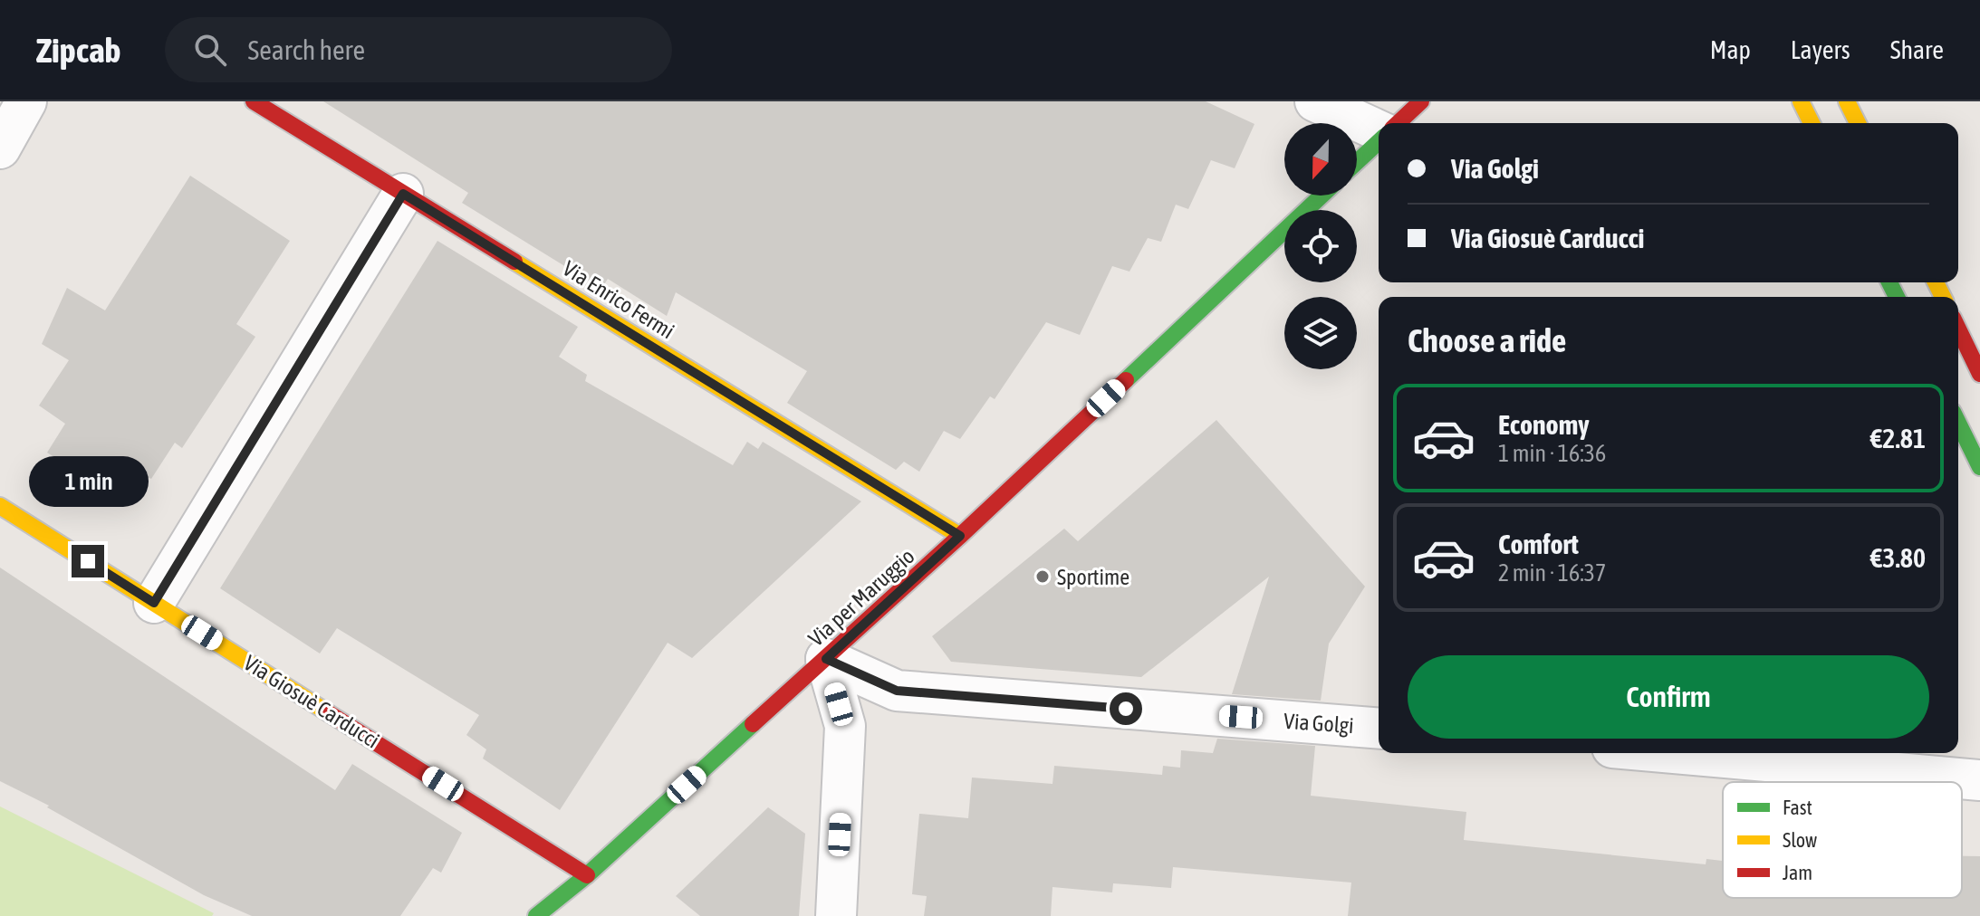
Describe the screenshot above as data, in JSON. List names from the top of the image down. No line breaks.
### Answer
{"streets":{"street":["Via Enrico Fermi","Via per Maruggio","Via Giosuè Carducci","Via Golgi"]},"crossings":[["Via Enrico Fermi","Via per Maruggio"],["Via per Maruggio","Via Giosuè Carducci"],["Via per Maruggio","Via Golgi"]],"places":["Sportime"],"legend":["Fast","Slow","Jam"],"north":"bottom","page":{"header":"Zipcab","search":"Search here","nav":["Map","Layers","Share"],"banner":["Via Golgi","Via Giosuè Carducci"],"heading":"Choose a ride","list":[{"name":"Economy","note":"1 min · 16:36","value":"€2.81"},{"name":"Comfort","note":"2 min · 16:37","value":"€3.80"}],"bubble":"1 min","buttons":"Confirm"}}
